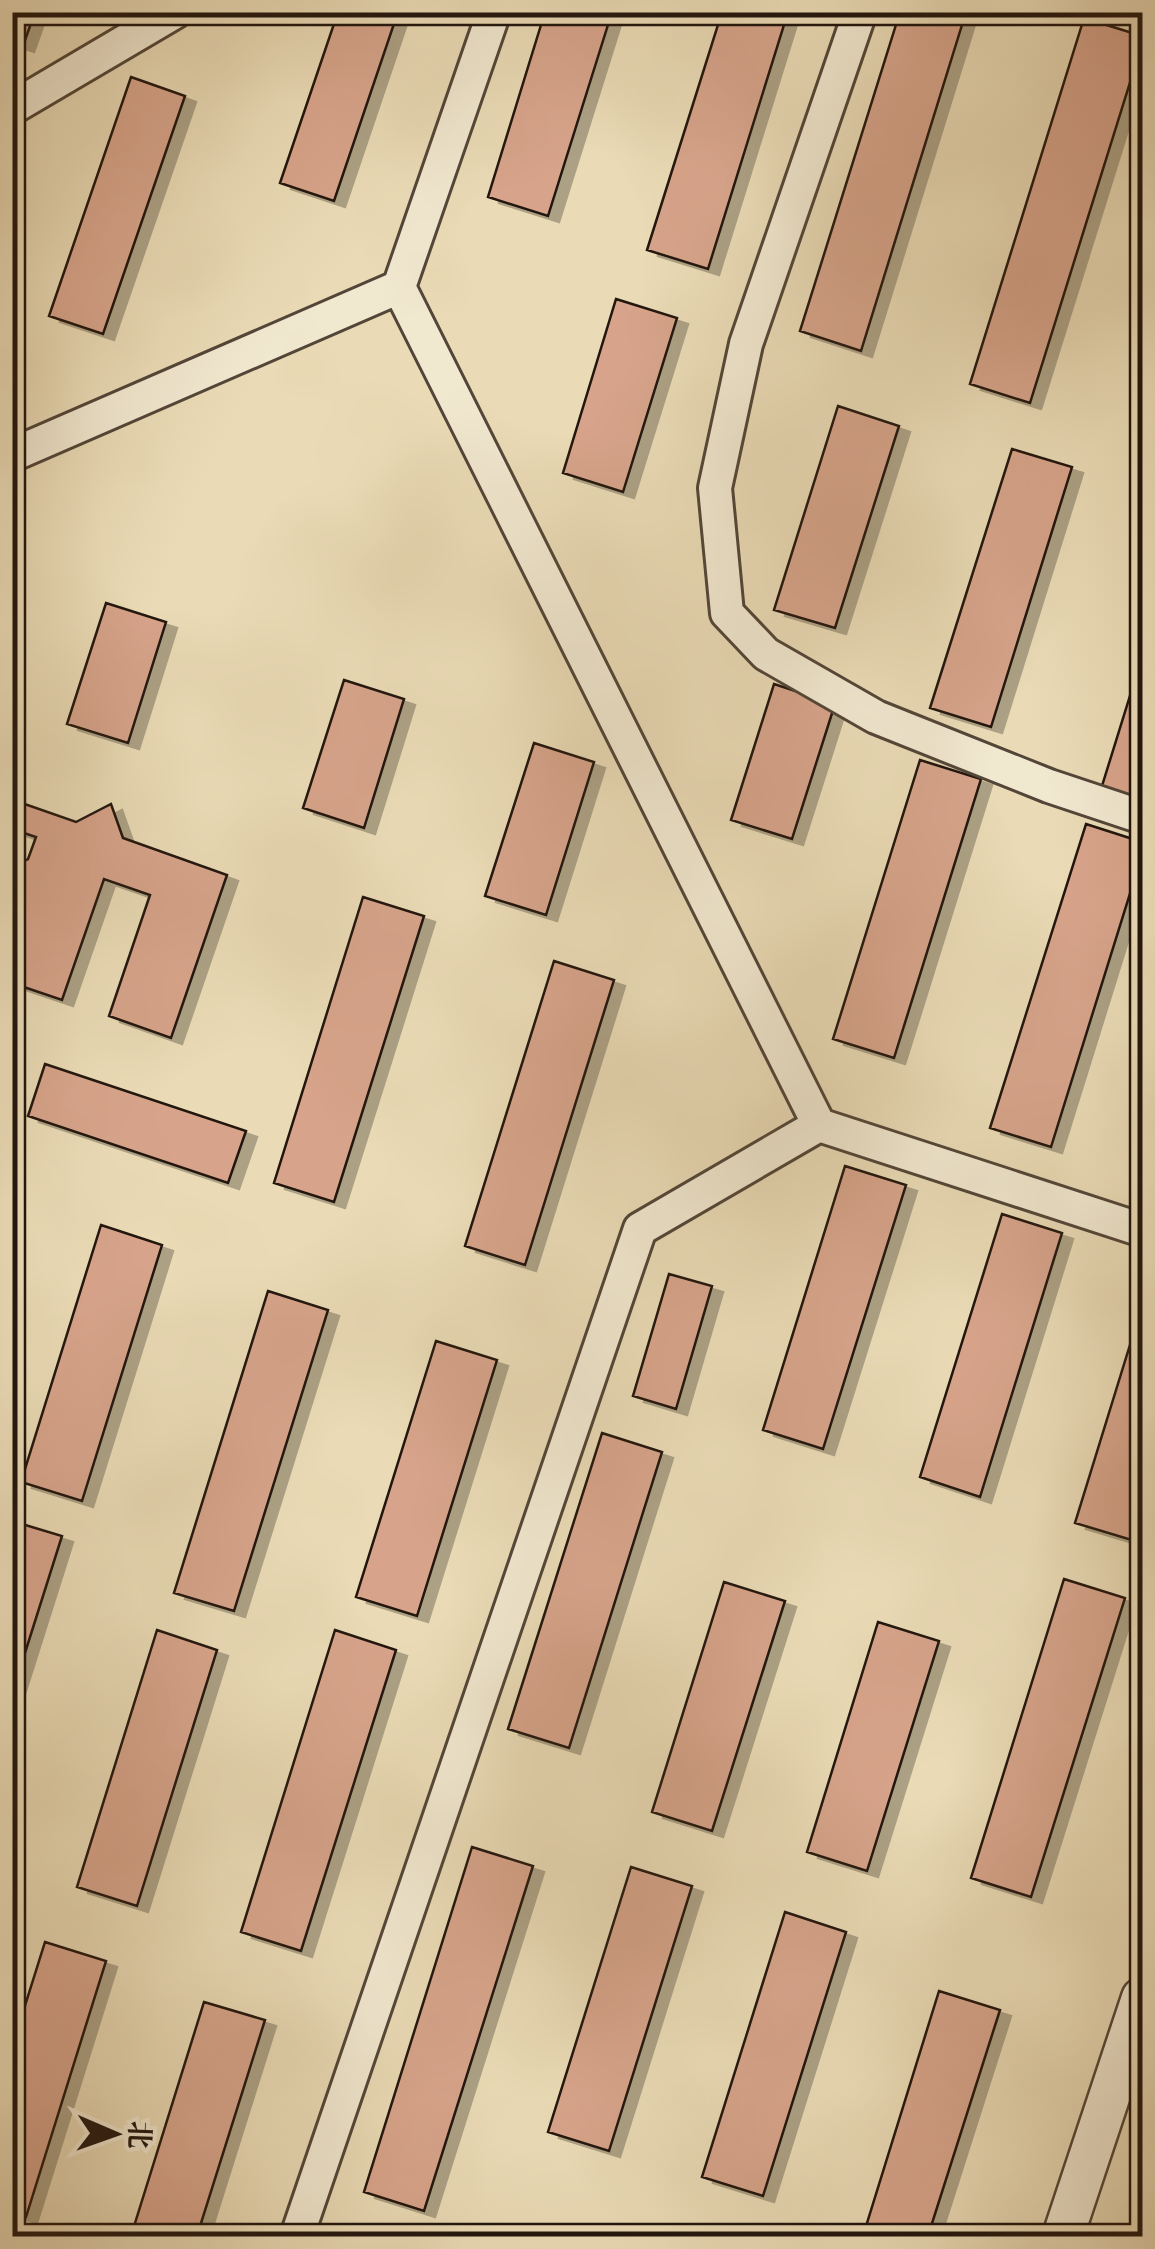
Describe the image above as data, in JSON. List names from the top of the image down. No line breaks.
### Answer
{"north":"right"}
